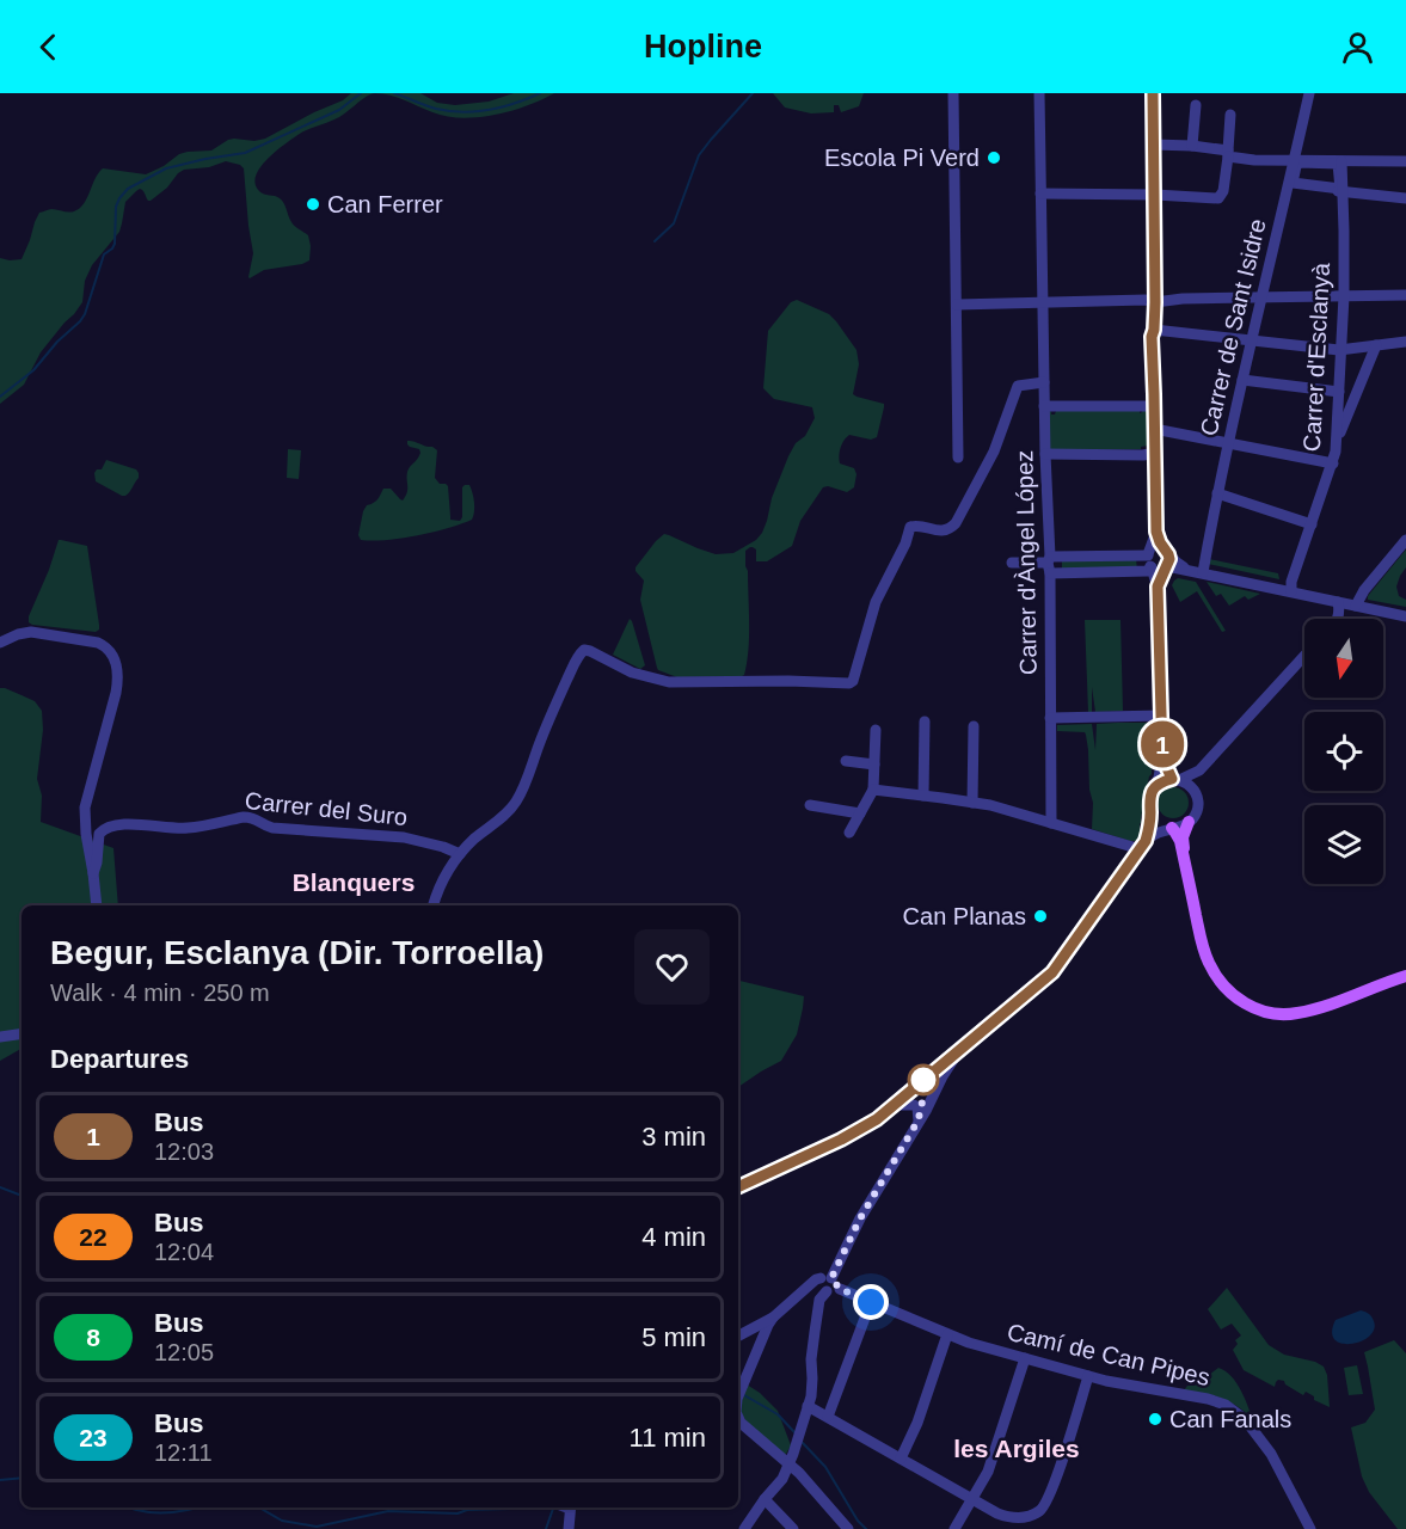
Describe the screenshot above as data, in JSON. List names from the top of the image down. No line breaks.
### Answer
{"streets":{"street":["Carrer de Sant Isidre","Carrer d'Esclanyà","Carrer d'Àngel López","Carrer del Suro","Camí de Can Pipes"]},"districts":["Blanquers","les Argiles"],"places":["Escola Pi Verd","Can Ferrer","Can Planas","Can Fanals"],"lines":["bus line 1"],"north":"bottom","page":{"header":"Hopline","on_map":"1","heading":[["Begur, Esclanya (Dir. Torroella)","Walk · 4 min · 250 m"],"Departures"],"list":[{"mark":"1","name":"Bus","note":"12:03","value":"3 min"},{"mark":"22","name":"Bus","note":"12:04","value":"4 min"},{"mark":"8","name":"Bus","note":"12:05","value":"5 min"},{"mark":"23","name":"Bus","note":"12:11","value":"11 min"}]}}
